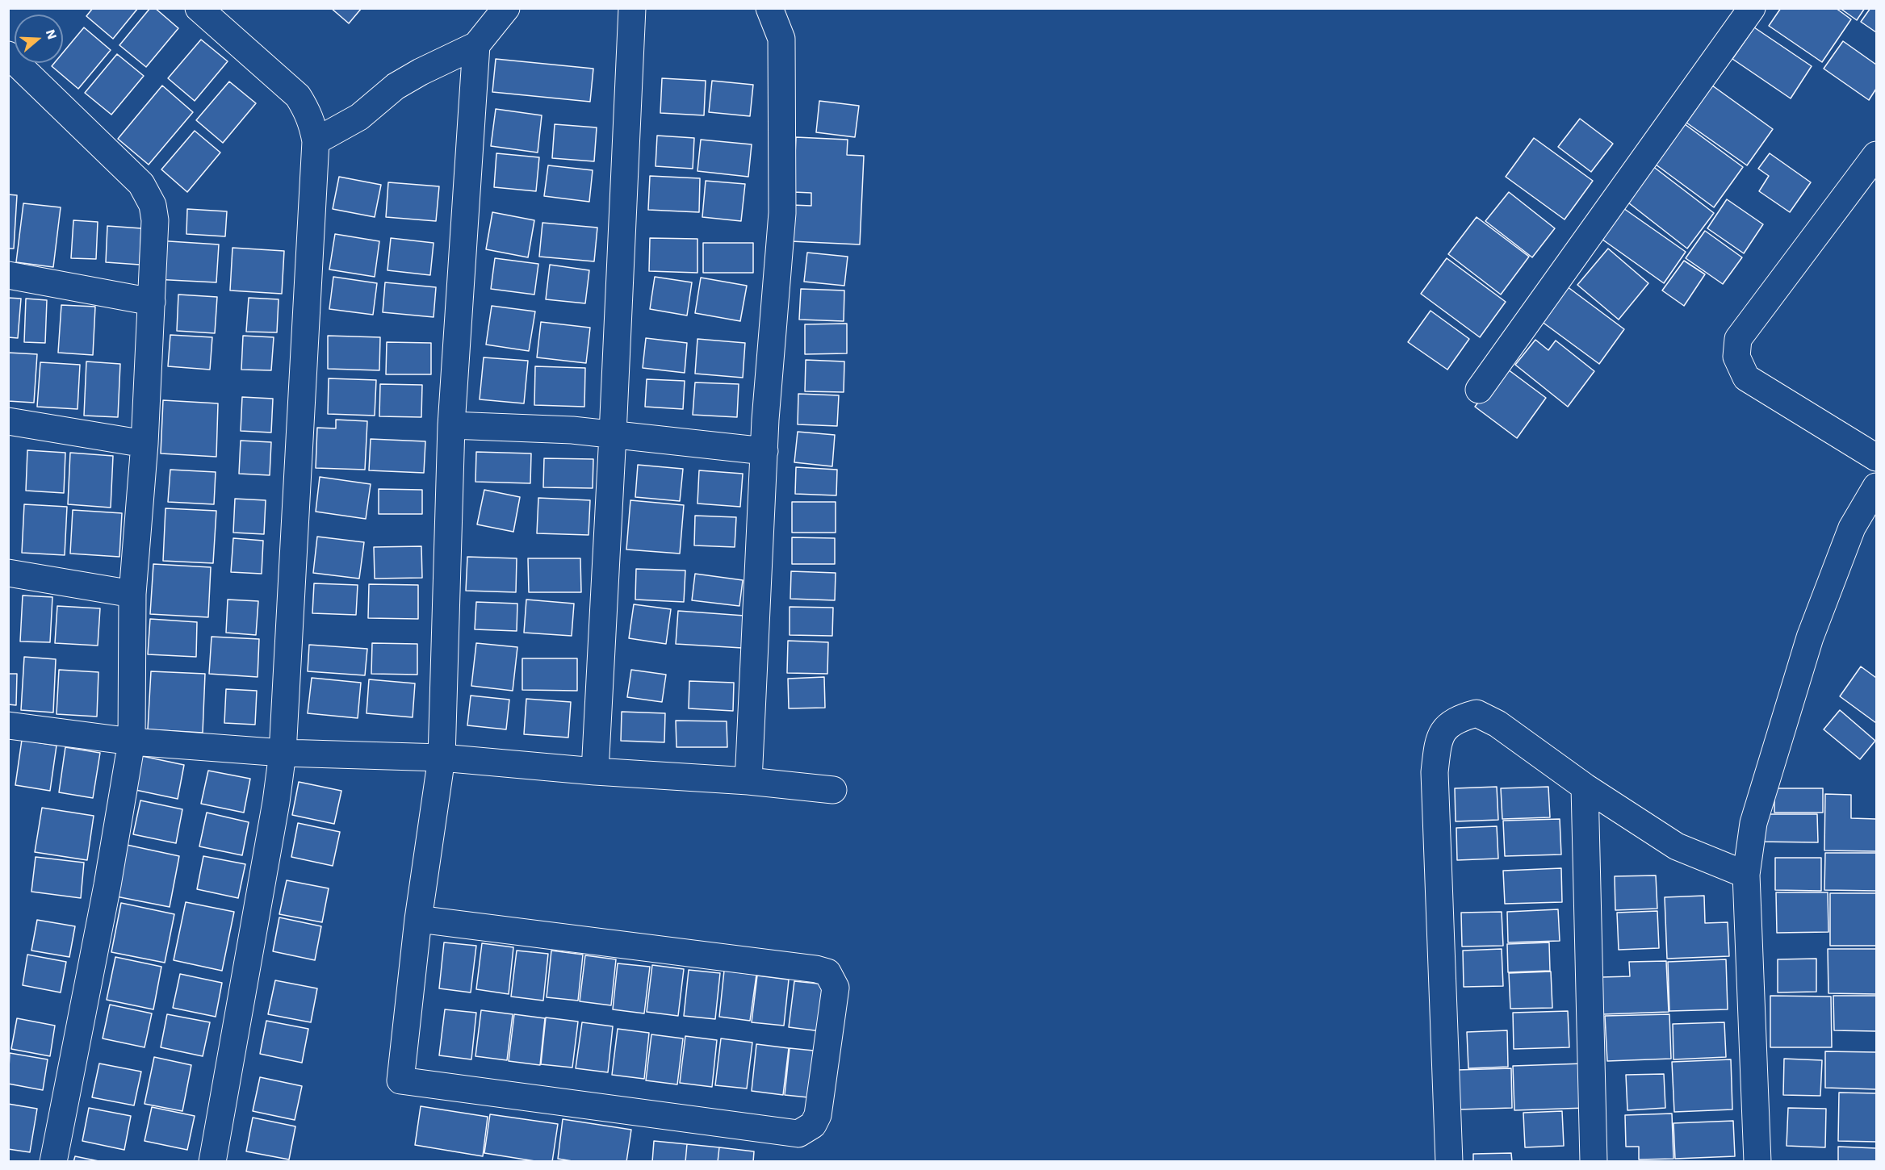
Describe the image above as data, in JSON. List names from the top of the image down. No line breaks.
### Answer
{"north":"right"}
